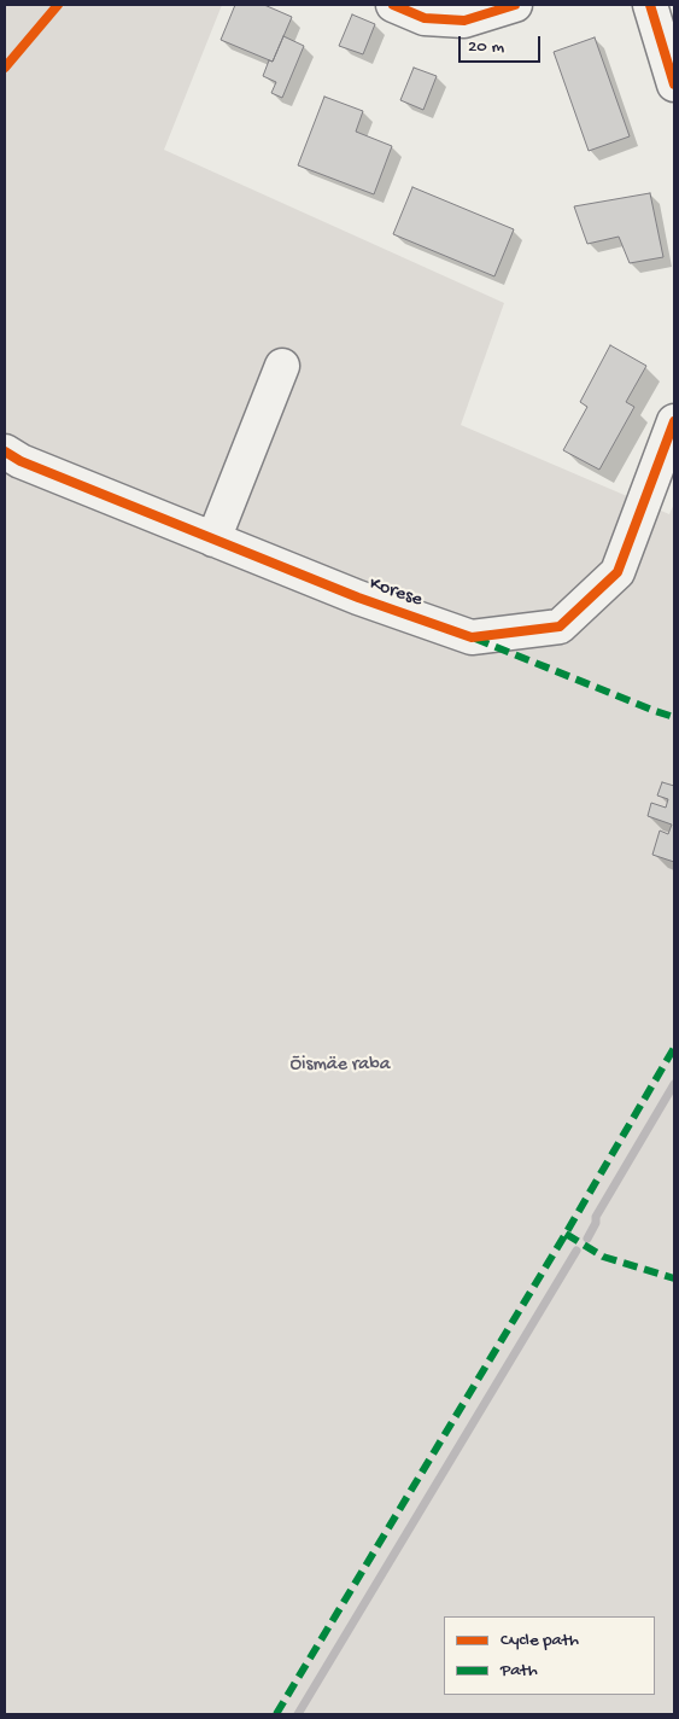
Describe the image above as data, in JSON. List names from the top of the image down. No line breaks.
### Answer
{"streets":{"street":["Korese"]},"parks":["Õismäe raba"],"legend":["Cycle path","Path"],"scale_bar":"20 m"}
